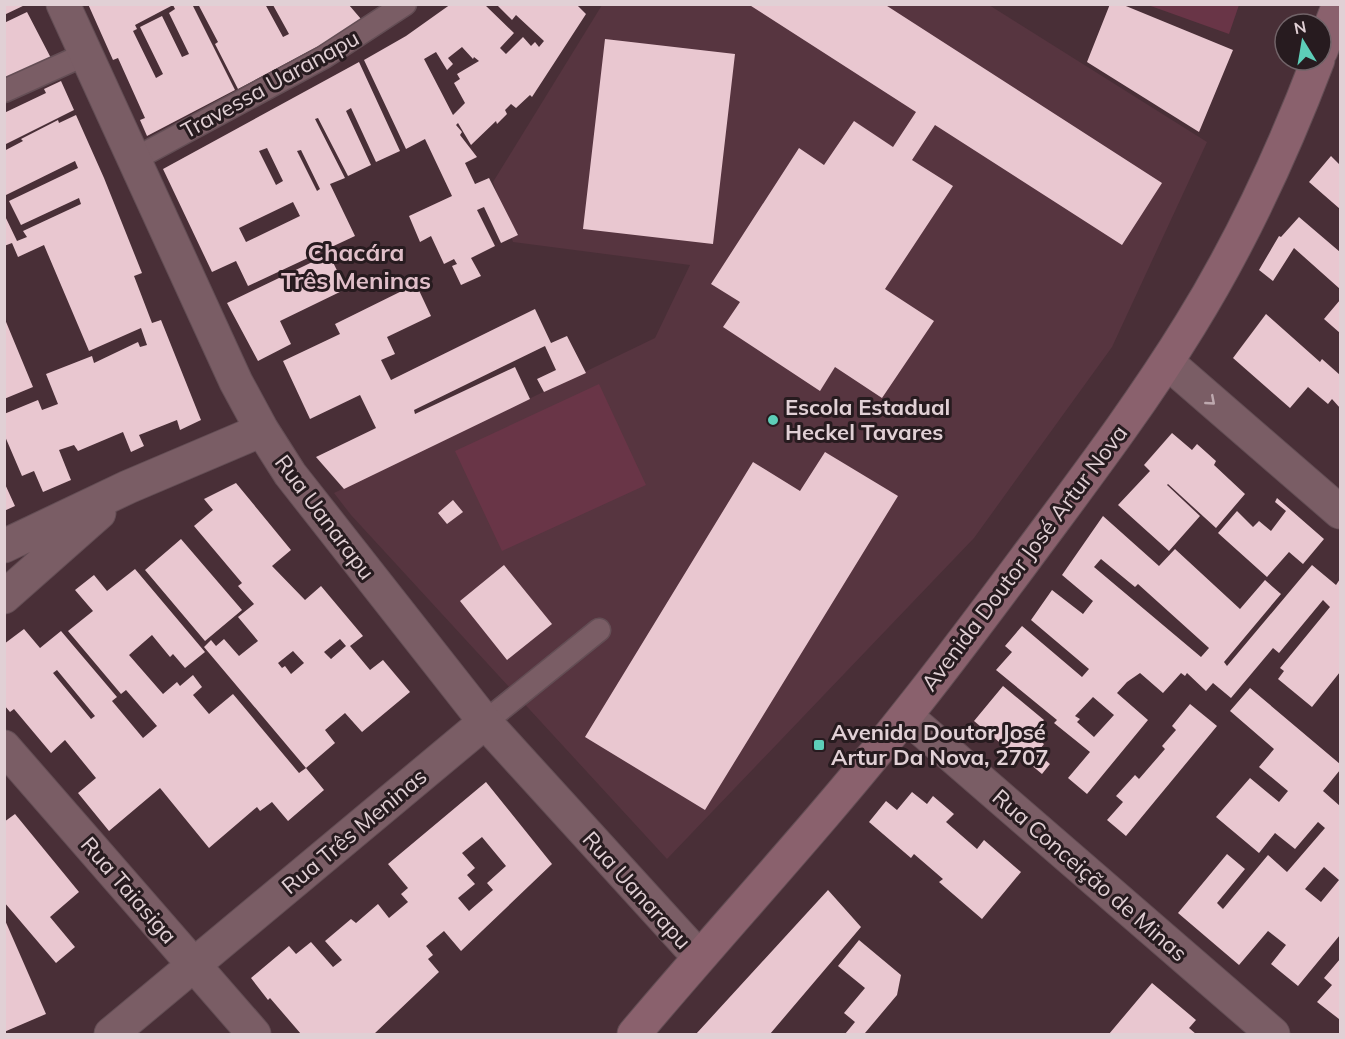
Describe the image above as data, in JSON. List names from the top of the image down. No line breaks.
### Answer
{"streets":{"main road":["Avenida Doutor José Artur Nova"],"street":["Rua Uanarapu","Rua Três Meninas","Rua Conceição de Minas","Rua Taiasiga"],"lane":["Travessa Uaranapu"]},"crossings":[["Travessa Uaranapu","Rua Uanarapu"],["Rua Uanarapu","Avenida Doutor José Artur Nova"],["Rua Uanarapu","Rua Três Meninas"],["Avenida Doutor José Artur Nova","Rua Conceição de Minas"],["Rua Três Meninas","Rua Taiasiga"]],"districts":["Chacára Três Meninas"],"places":{"other":["Escola Estadual Heckel Tavares"],"transit":["Avenida Doutor José Artur Da Nova, 2707"]},"north":"top"}
